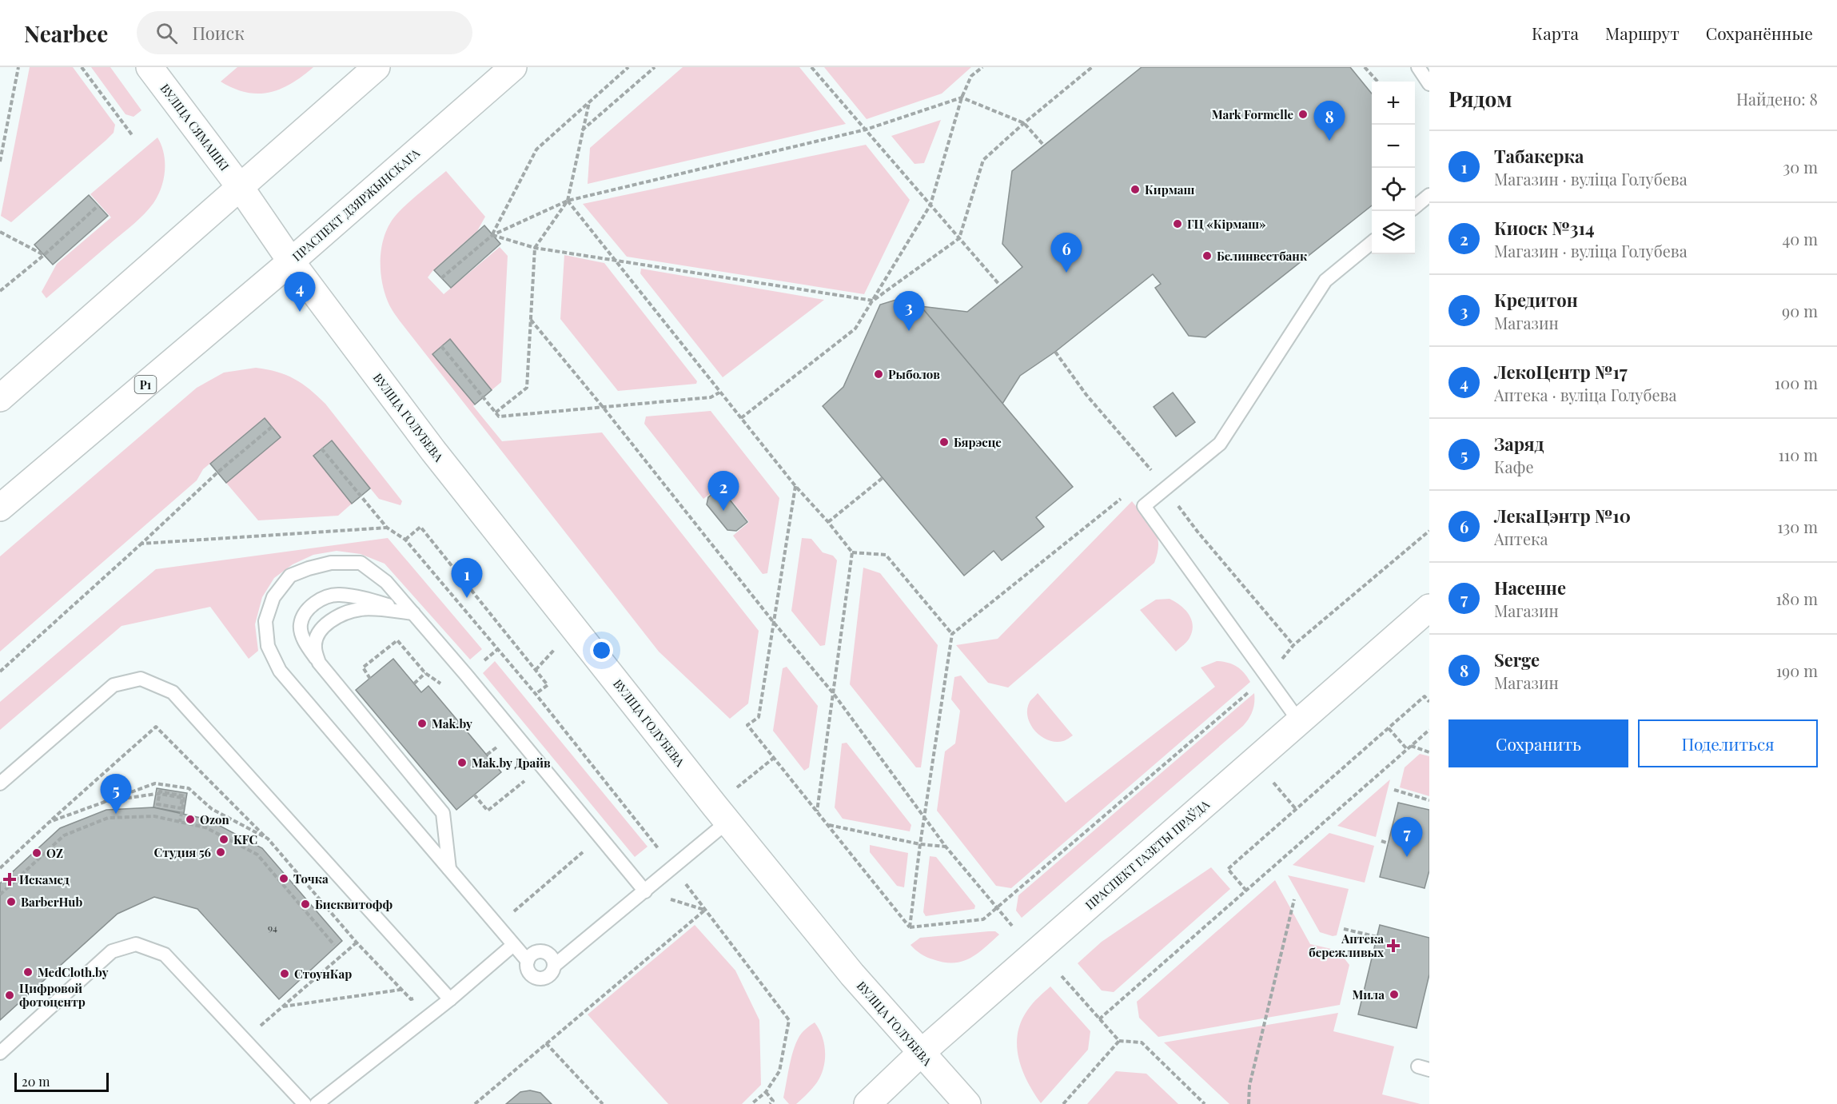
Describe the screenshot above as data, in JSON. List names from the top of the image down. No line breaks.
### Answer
{"streets":{"main road":["ВУЛІЦА СЯМАШКІ","ПРАСПЕКТ ДЗЯРЖЫНСКАГА","Р1","ВУЛІЦА ГОЛУБЕВА","ПРАСПЕКТ ГАЗЕТЫ ПРАЎДА"]},"crossings":[["ВУЛІЦА СЯМАШКІ","ПРАСПЕКТ ДЗЯРЖЫНСКАГА"],["ВУЛІЦА СЯМАШКІ","ВУЛІЦА ГОЛУБЕВА"],["ПРАСПЕКТ ДЗЯРЖЫНСКАГА","ВУЛІЦА ГОЛУБЕВА"],["ВУЛІЦА ГОЛУБЕВА","ПРАСПЕКТ ГАЗЕТЫ ПРАЎДА"]],"places":{"other":["Mark Formelle","Кирмаш","ГЦ «Кірмаш»","Белинвестбанк","Рыболов","Бярэсце","Mak.by","Маk.by Драйв","Ozon","KFC","Студия 56","OZ","Точка","BarberHub","Бисквитофф","MedCloth.by","СтоунКар","Мила","Цифровой фотоцентр"],"health":["Искамед","Аптека бережливых"]},"house_numbers":["94"],"scale_bar":"20 m","page":{"header":"Nearbee","search":"Поиск","nav":["Карта","Маршрут","Сохранённые"],"heading":["Рядом","Найдено: 8"],"map_buttons":["+","−"],"pins":["8","6","4","3","2","1","5","7"],"list":[{"mark":"1","name":"Табакерка","note":"Магазин · вуліца Голубева","value":"30 m"},{"mark":"2","name":"Киоск №314","note":"Магазин · вуліца Голубева","value":"40 m"},{"mark":"3","name":"Кредитон","note":"Магазин","value":"90 m"},{"mark":"4","name":"ЛекоЦентр №17","note":"Аптека · вуліца Голубева","value":"100 m"},{"mark":"5","name":"Заряд","note":"Кафе","value":"110 m"},{"mark":"6","name":"ЛекаЦэнтр №10","note":"Аптека","value":"130 m"},{"mark":"7","name":"Насенне","note":"Магазин","value":"180 m"},{"mark":"8","name":"Serge","note":"Магазин","value":"190 m"}],"buttons":["Сохранить","Поделиться"],"scale":"20 m"}}
